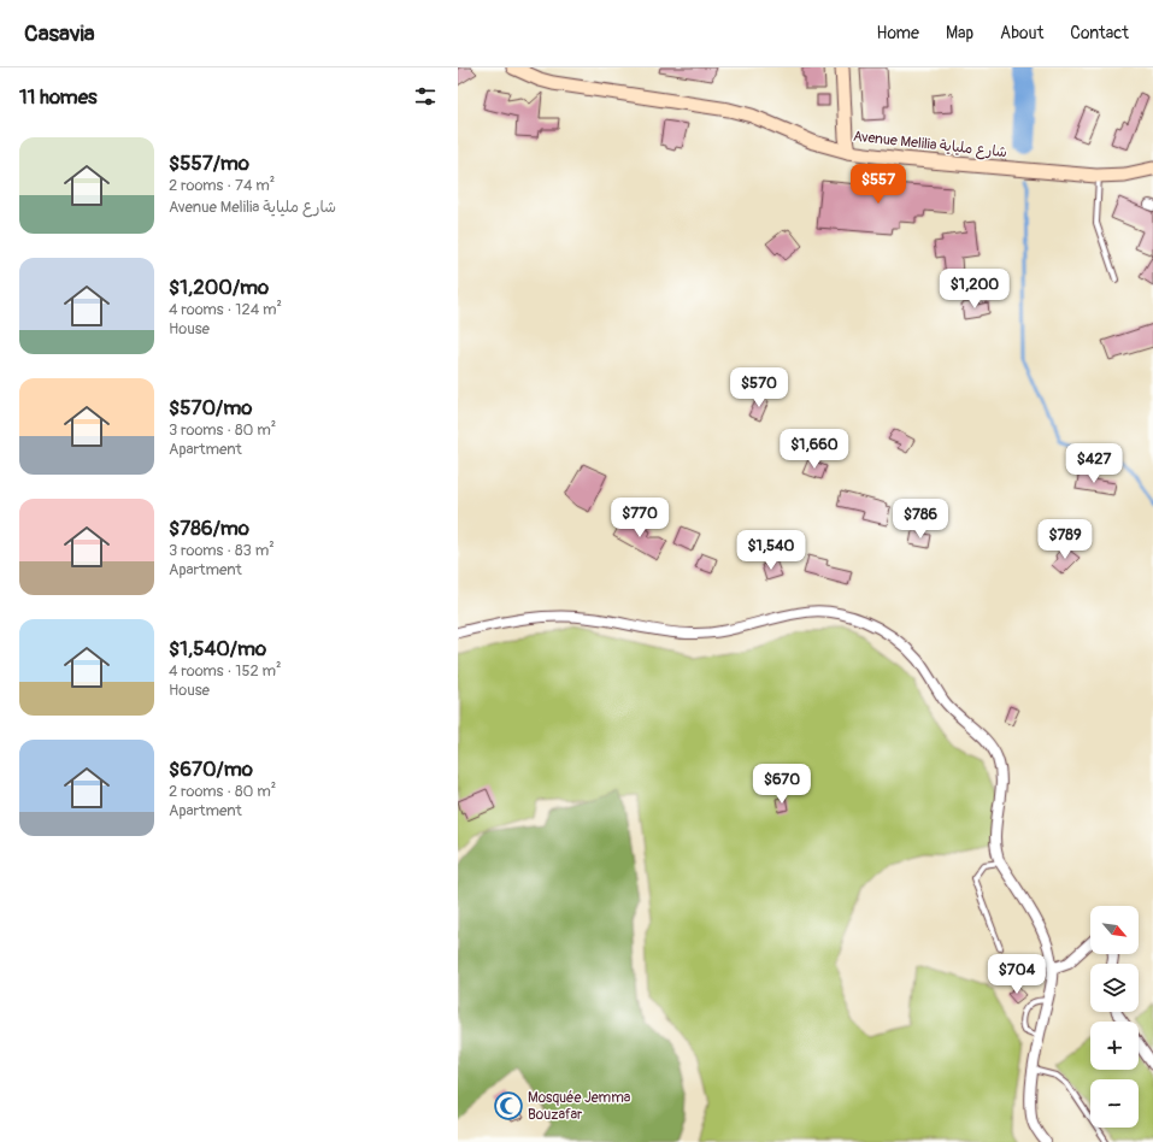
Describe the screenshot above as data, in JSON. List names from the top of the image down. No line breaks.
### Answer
{"streets":{"street":["Avenue Melilia شارع ملياية"]},"places":{"mosque":["Mosquée Jemma Bouzafar"]},"north":"bottom right","page":{"header":"Casavia","nav":["Home","Map","About","Contact"],"heading":"11 homes","list":[{"name":"$557/mo","note":"2 rooms · 74 m² · Avenue Melilia شارع ملياية"},{"name":"$1,200/mo","note":"4 rooms · 124 m² · House"},{"name":"$570/mo","note":"3 rooms · 80 m² · Apartment"},{"name":"$786/mo","note":"3 rooms · 83 m² · Apartment"},{"name":"$1,540/mo","note":"4 rooms · 152 m² · House"},{"name":"$670/mo","note":"2 rooms · 80 m² · Apartment"}],"price":["$557","$1,200","$570","$1,660","$427","$770","$786","$789","$1,540","$670","$704"],"map_buttons":["+","−"]}}
